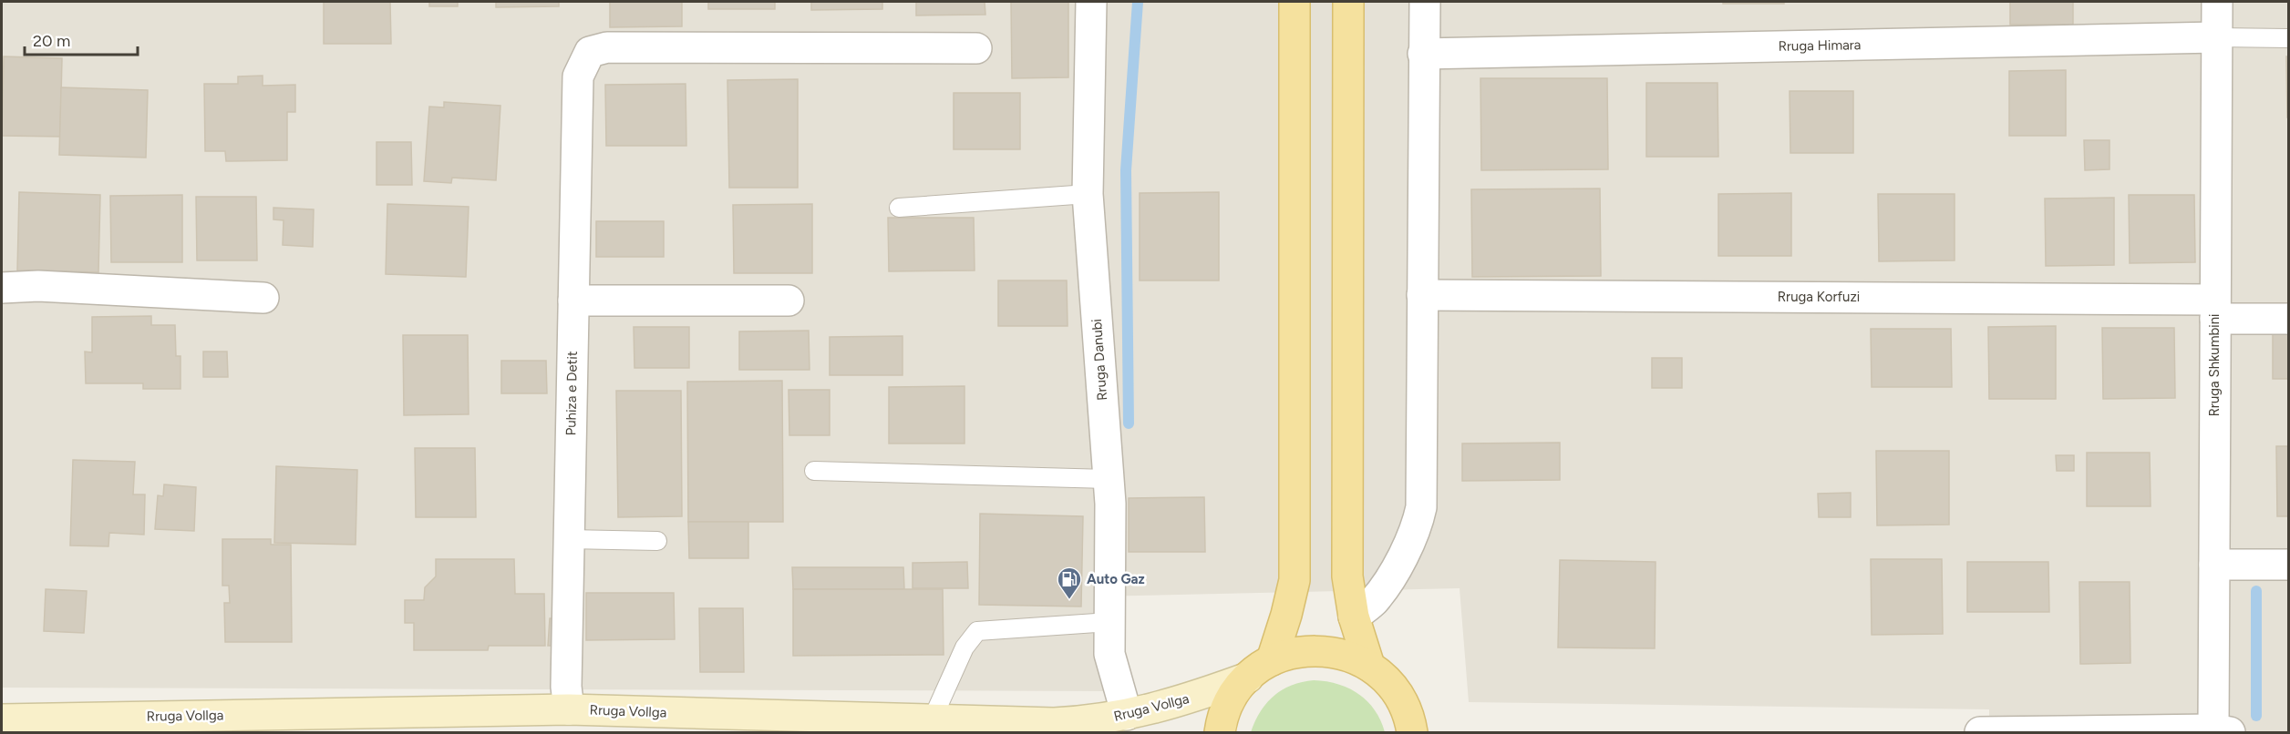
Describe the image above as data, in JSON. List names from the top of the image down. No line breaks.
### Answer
{"streets":{"main road":["Rruga Vollga"],"street":["Rruga Himara","Rruga Korfuzi","Rruga Danubi","Rruga Shkumbini","Puhiza e Detit"]},"crossings":[["Rruga Himara","Rruga Shkumbini"],["Rruga Korfuzi","Rruga Shkumbini"],["Rruga Danubi","Rruga Vollga"],["Puhiza e Detit","Rruga Vollga"]],"places":{"fuel station":["Auto Gaz"]},"scale_bar":"20 m"}
